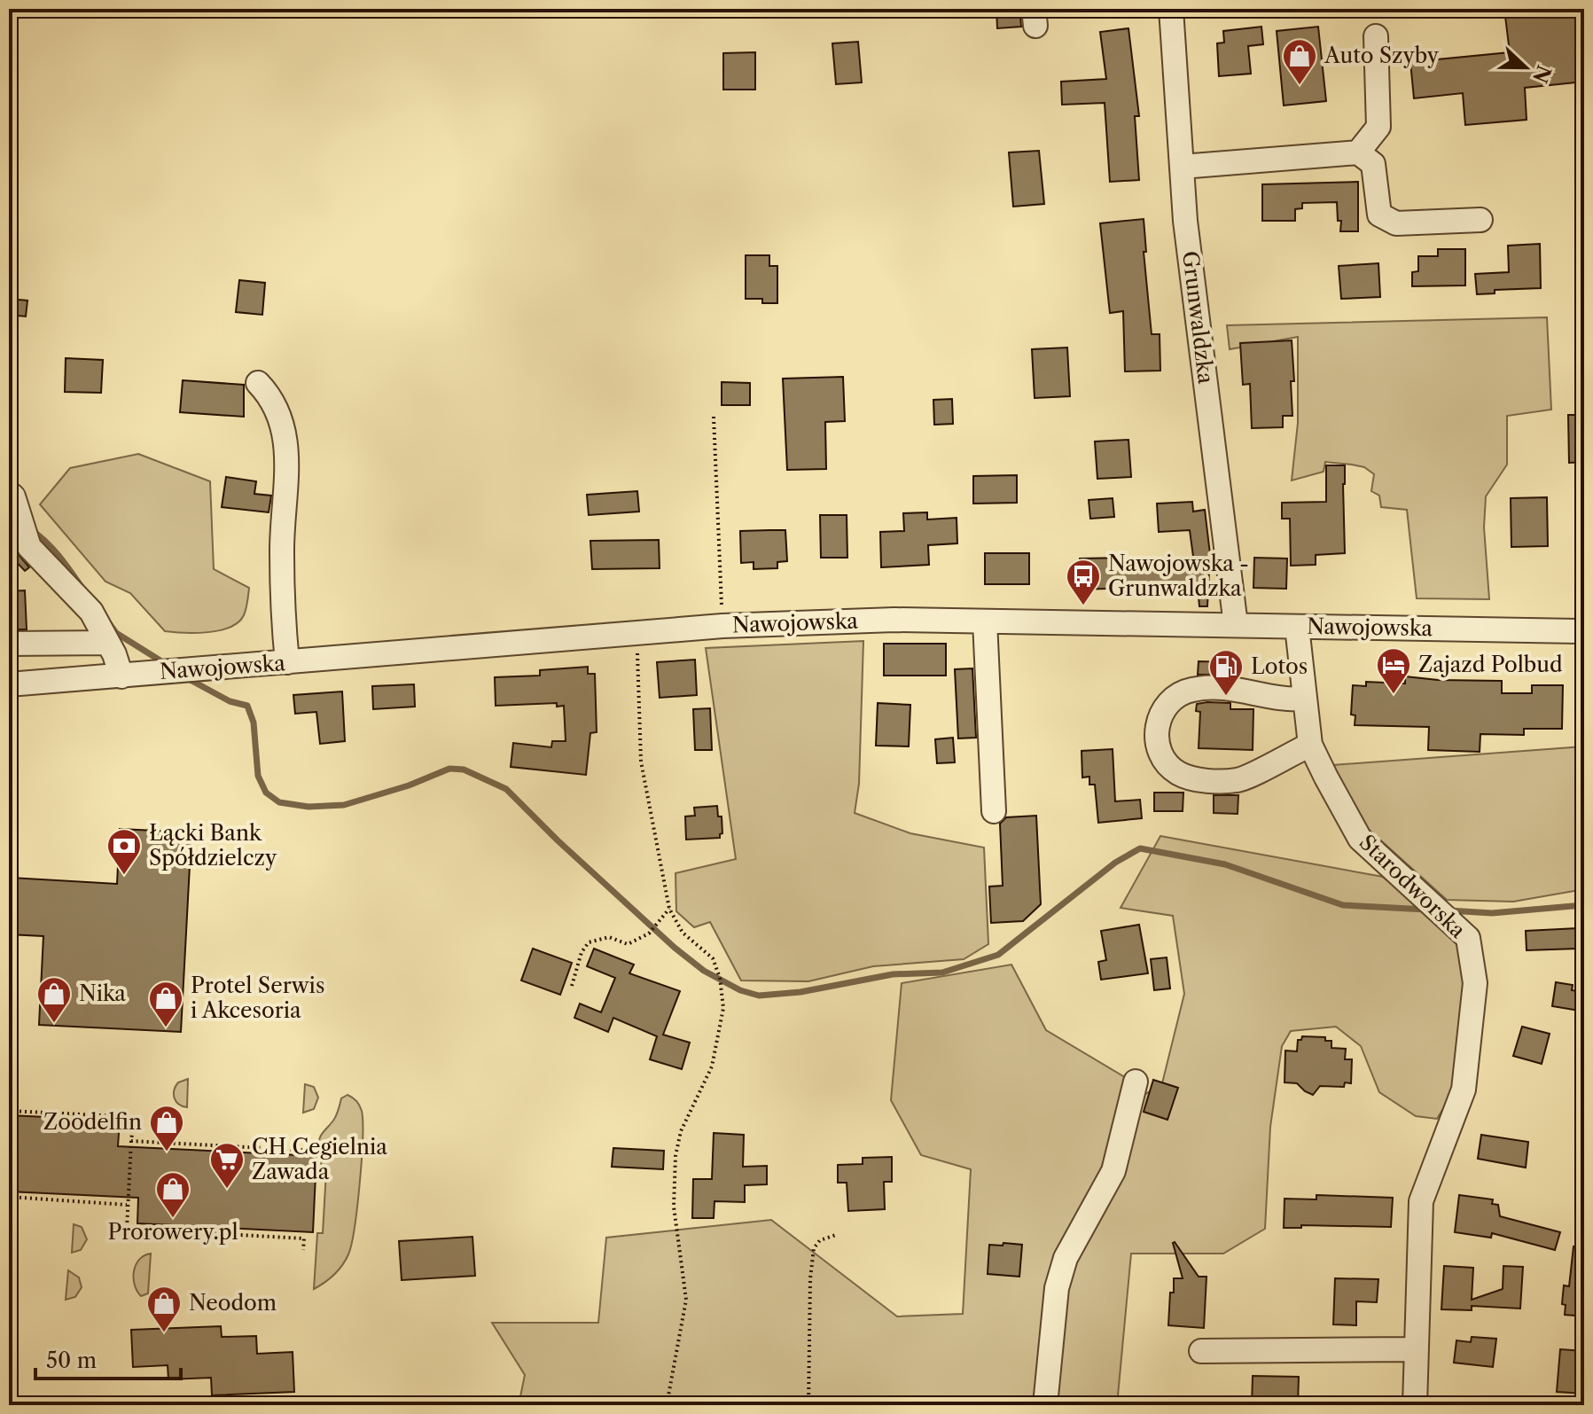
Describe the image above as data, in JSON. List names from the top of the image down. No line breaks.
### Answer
{"streets":{"street":["Grunwaldzka","Nawojowska","Starodworska"]},"crossings":[["Grunwaldzka","Nawojowska"],["Nawojowska","Starodworska"]],"places":{"shop":["Auto Szyby","Nika","Protel Serwis i Akcesoria","Zoodelfin","Prorowery.pl","Neodom"],"bus stop":["Nawojowska - Grunwaldzka"],"hotel":["Zajazd Polbud"],"fuel station":["Lotos"],"bank":["Łącki Bank Spółdzielczy"],"supermarket":["CH Cegielnia Zawada"]},"scale_bar":"50 m","north":"right"}
